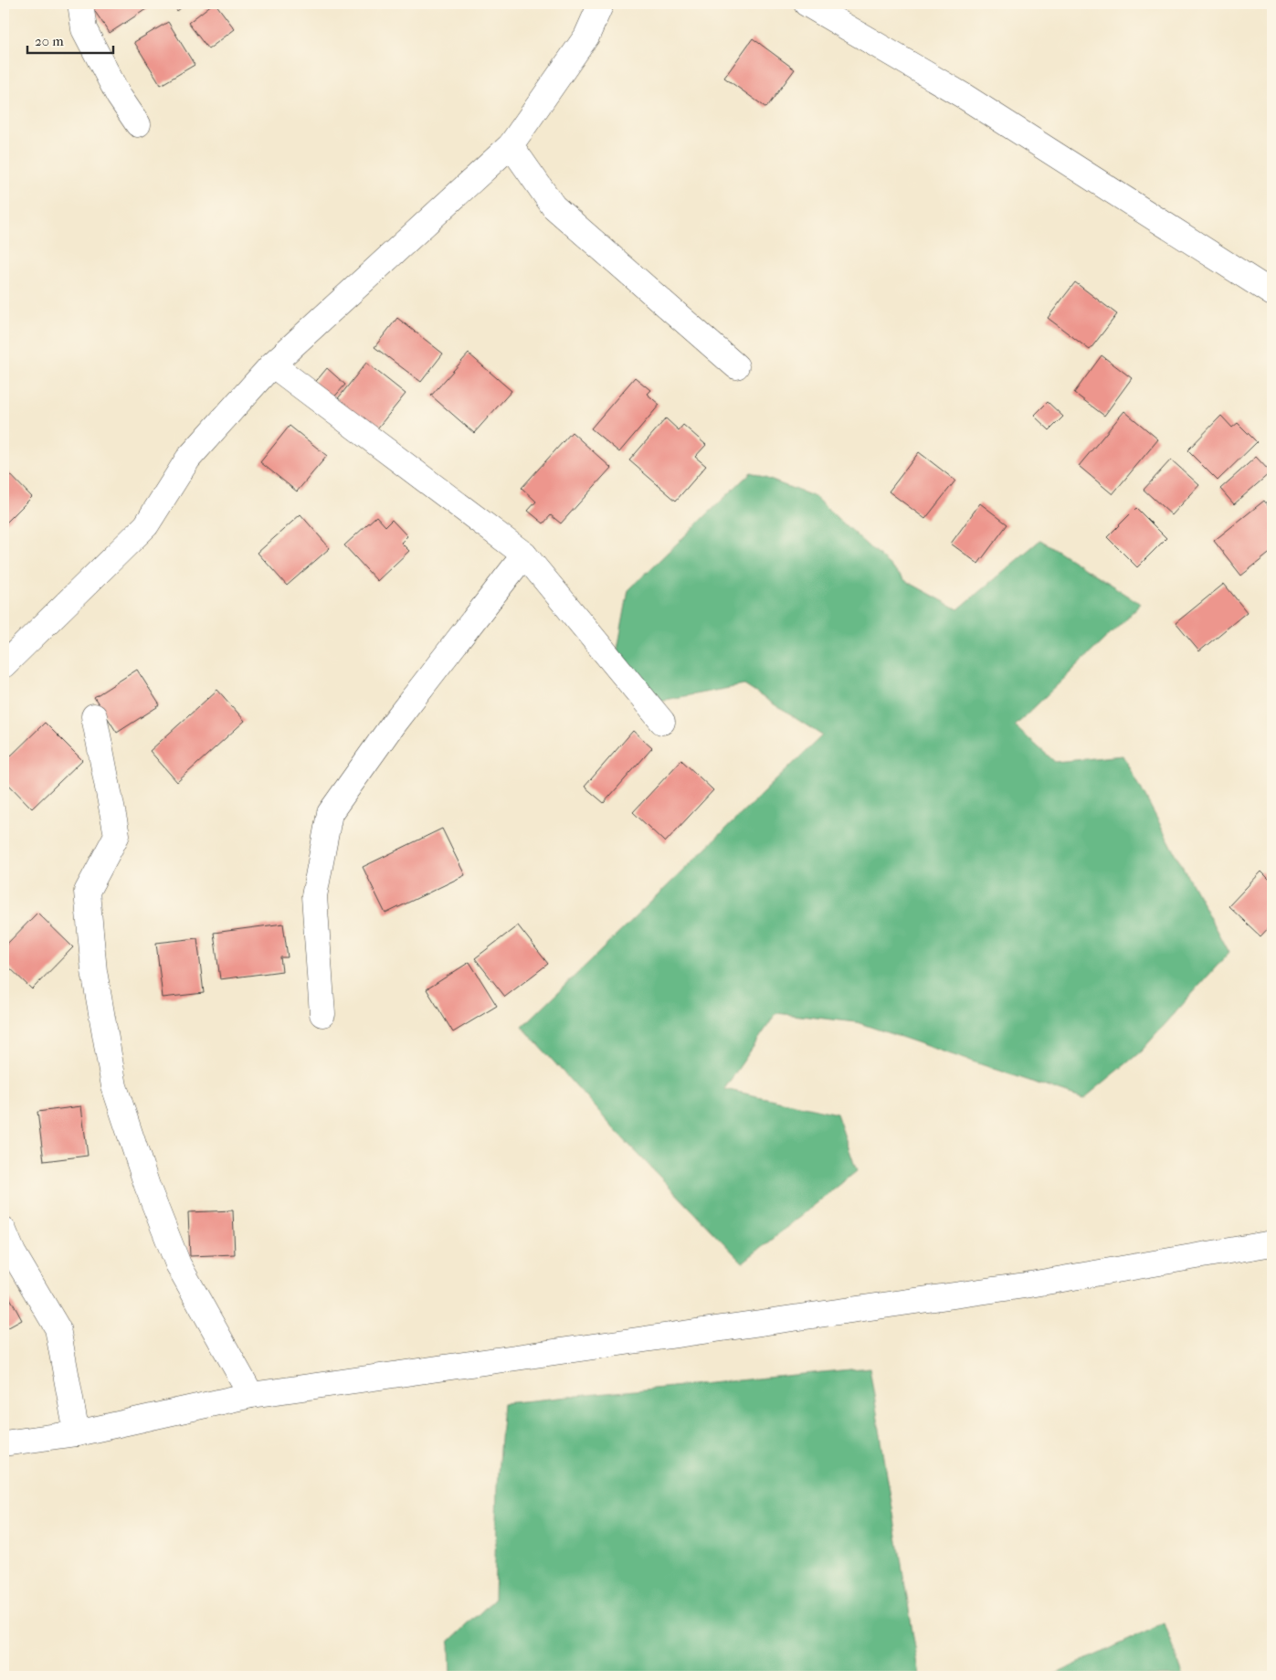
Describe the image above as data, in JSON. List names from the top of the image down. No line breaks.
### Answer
{"scale_bar":"20 m"}
